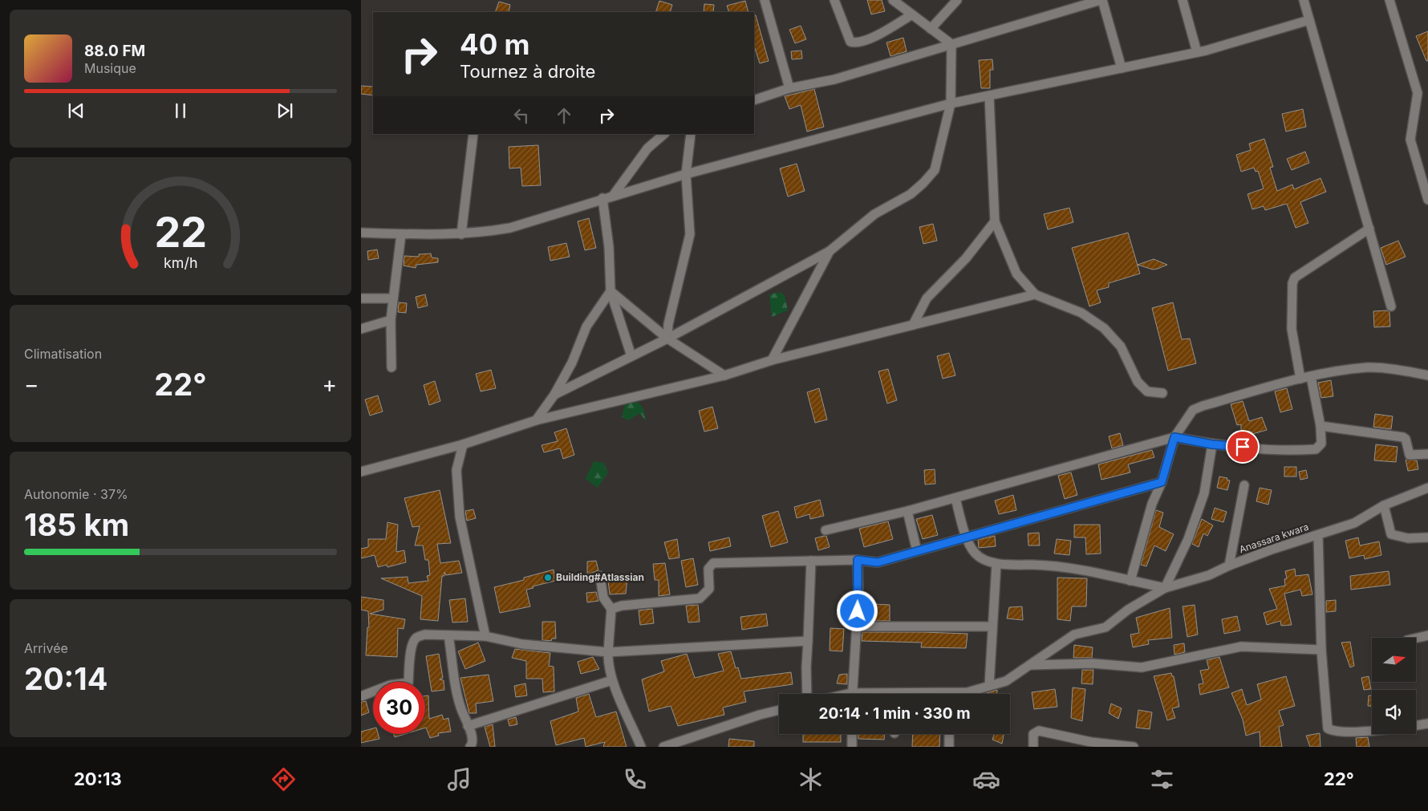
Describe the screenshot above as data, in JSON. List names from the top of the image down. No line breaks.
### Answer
{"streets":{"street":["Anassara kwara"]},"places":["Building#Atlassian"],"north":"right","page":{"turn":["40 m","Tournez à droite"],"song":["88.0 FM","Musique"],"tile":["Climatisation",["Autonomie · 37%","185 km"],["Arrivée","20:14"]],"heat":["−","22°","+"],"limit":"30","trip":"20:14 · 1 min · 330 m","tabs":["20:13","22°"],"gauge":["22","km/h"]}}
